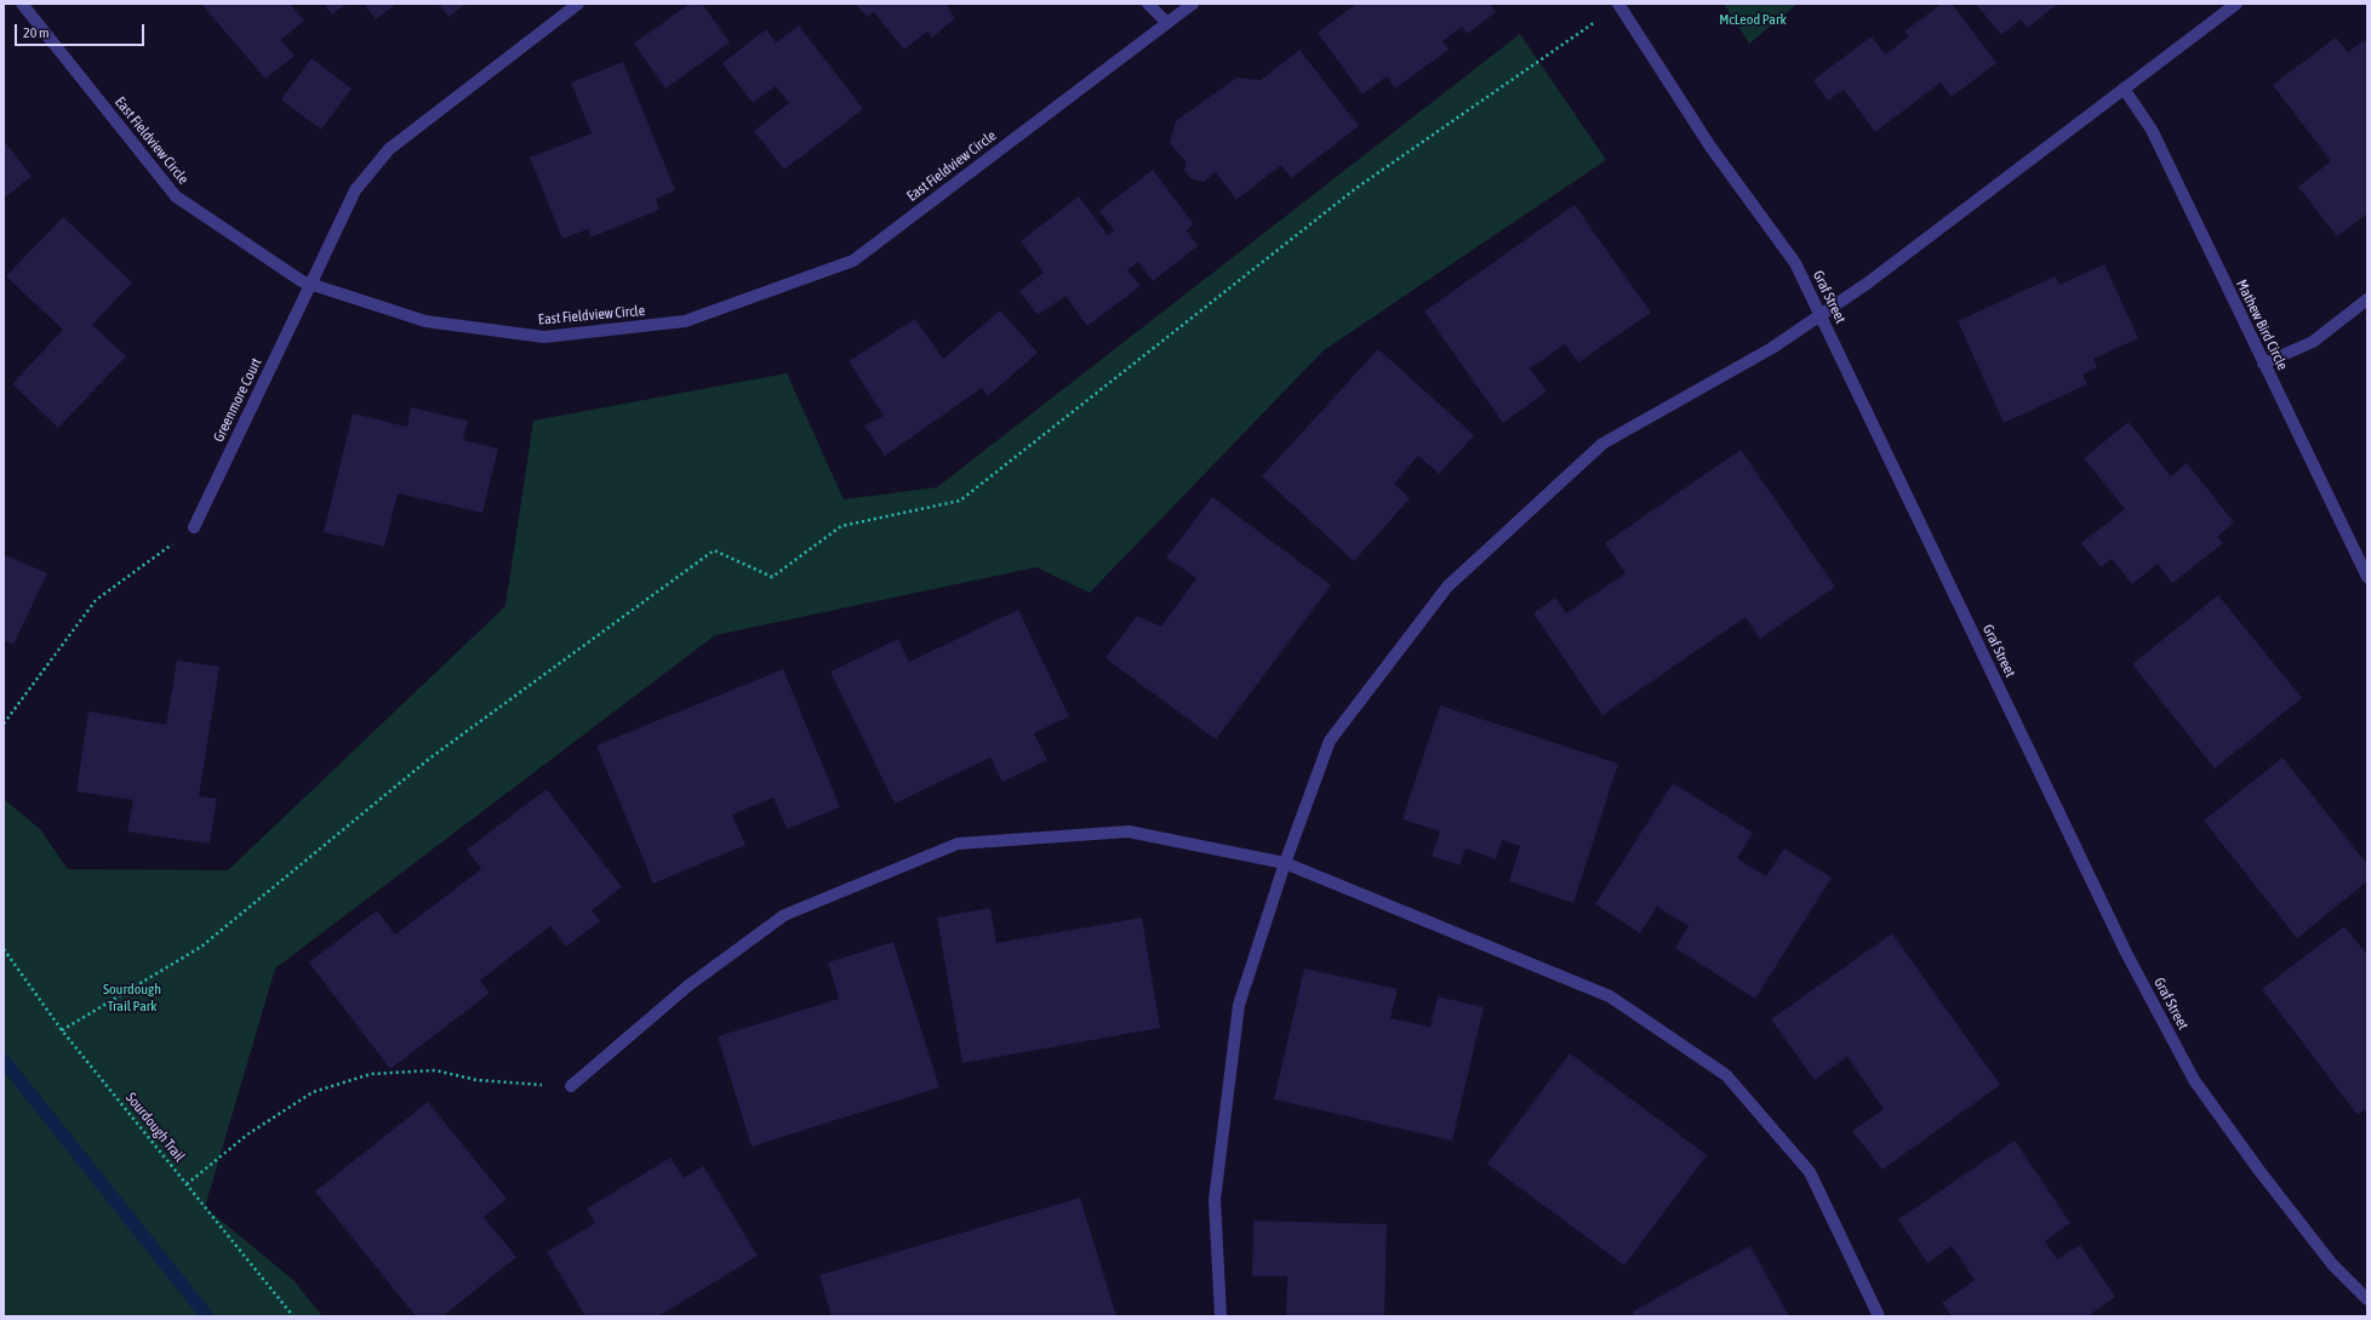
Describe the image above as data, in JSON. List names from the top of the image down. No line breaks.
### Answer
{"streets":{"street":["East Fieldview Circle","Graf Street","Mathew Bird Circle","Greenmore Court"],"path":["Sourdough Trail"]},"crossings":[["East Fieldview Circle","Greenmore Court"]],"parks":["McLeod Park","Sourdough Trail Park"],"scale_bar":"20 m"}
